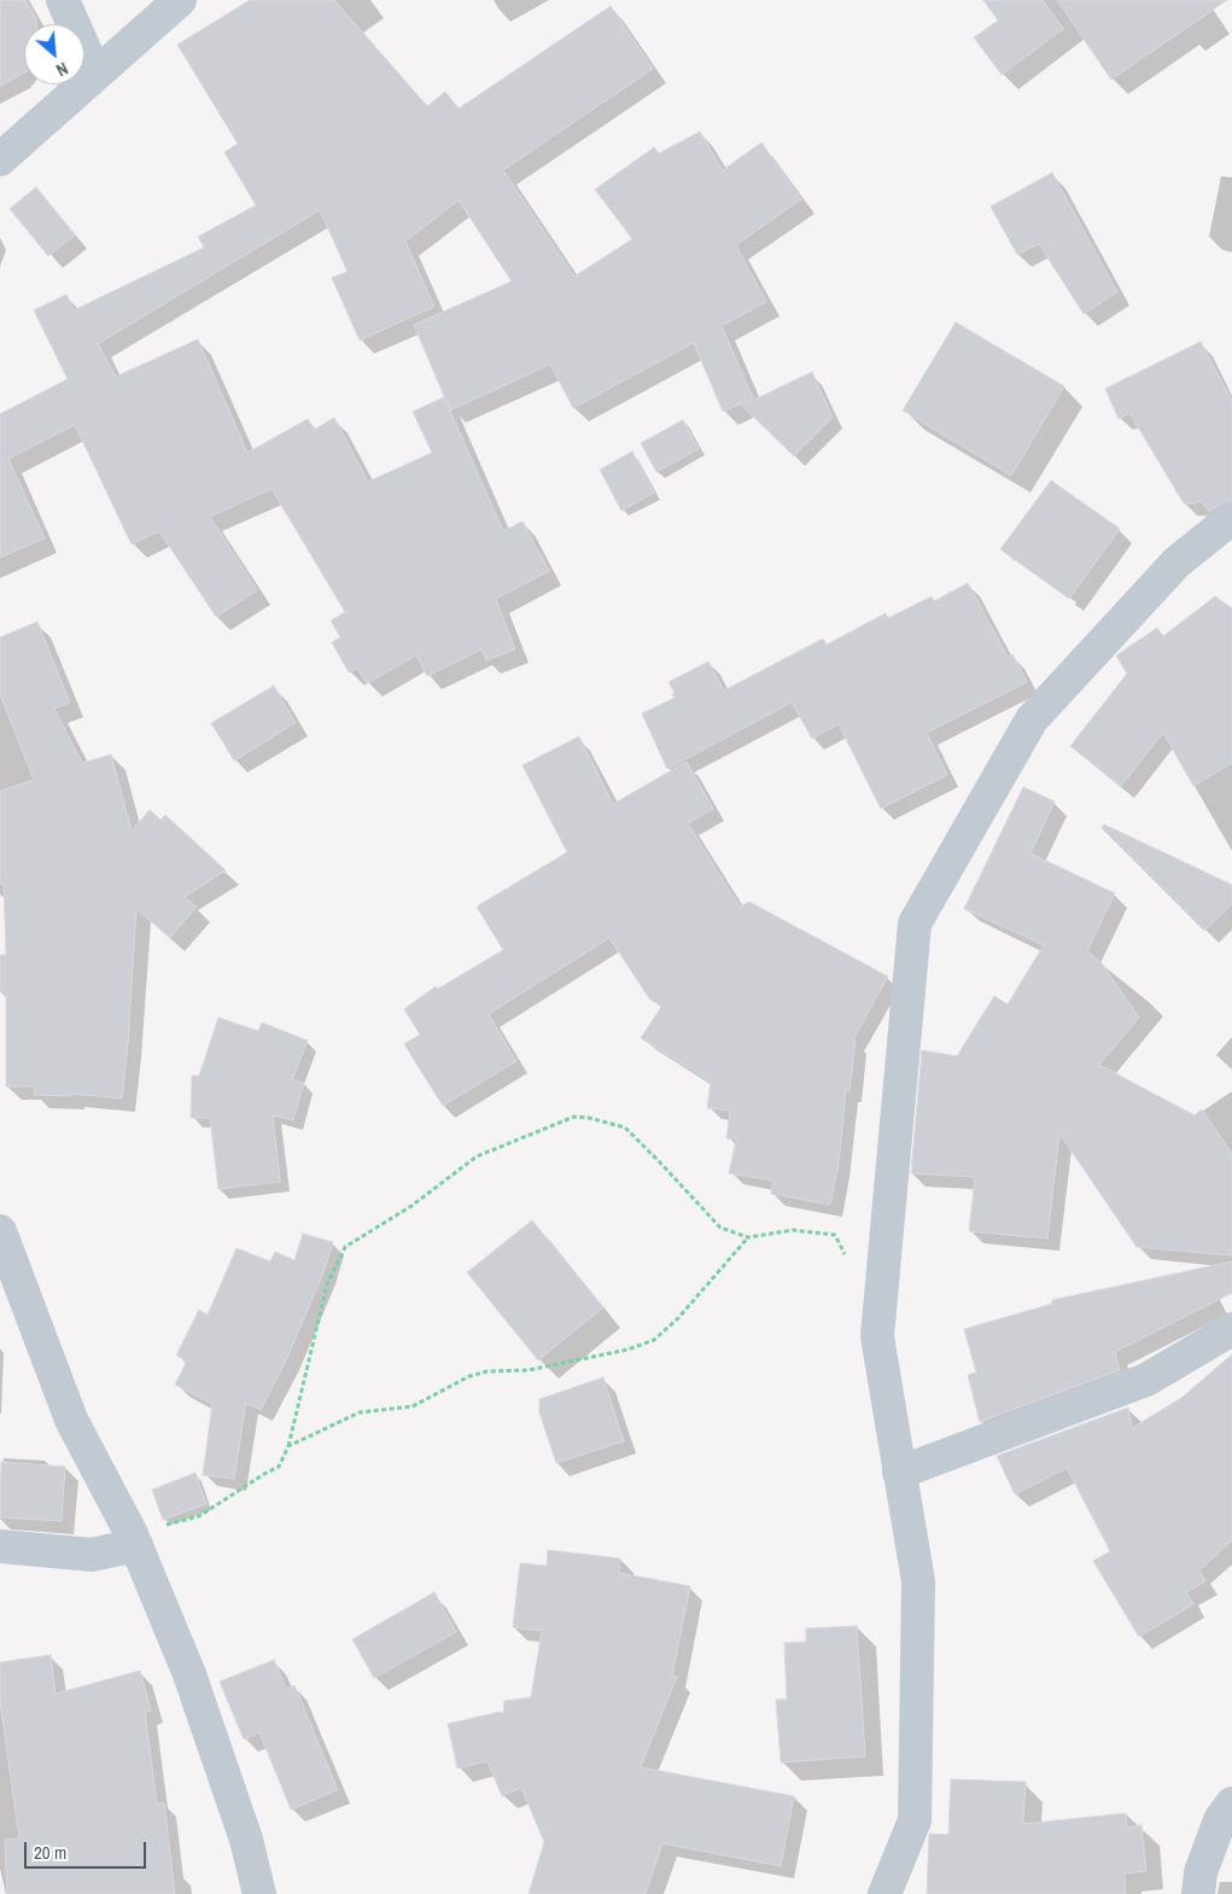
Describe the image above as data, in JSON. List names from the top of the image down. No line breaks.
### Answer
{"scale_bar":"20 m","north":"bottom right"}
